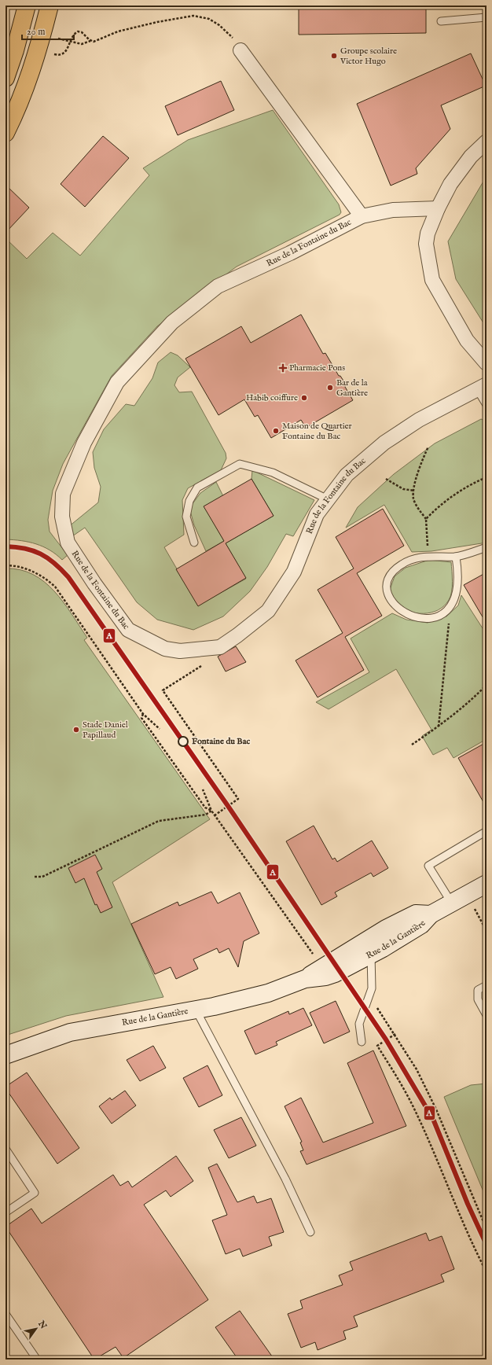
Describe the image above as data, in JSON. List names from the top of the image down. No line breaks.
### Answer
{"streets":{"main road":["Rue de la Gantière"],"street":["Rue de la Fontaine du Bac"]},"places":{"other":["Groupe scolaire Victor Hugo","Bar de la Gantière","Habib coiffure","Maison de Quartier Fontaine du Bac","Stade Daniel Papillaud","Fontaine du Bac"],"health":["Pharmacie Pons"]},"lines":["transit line A"],"scale_bar":"20 m","north":"top right"}
